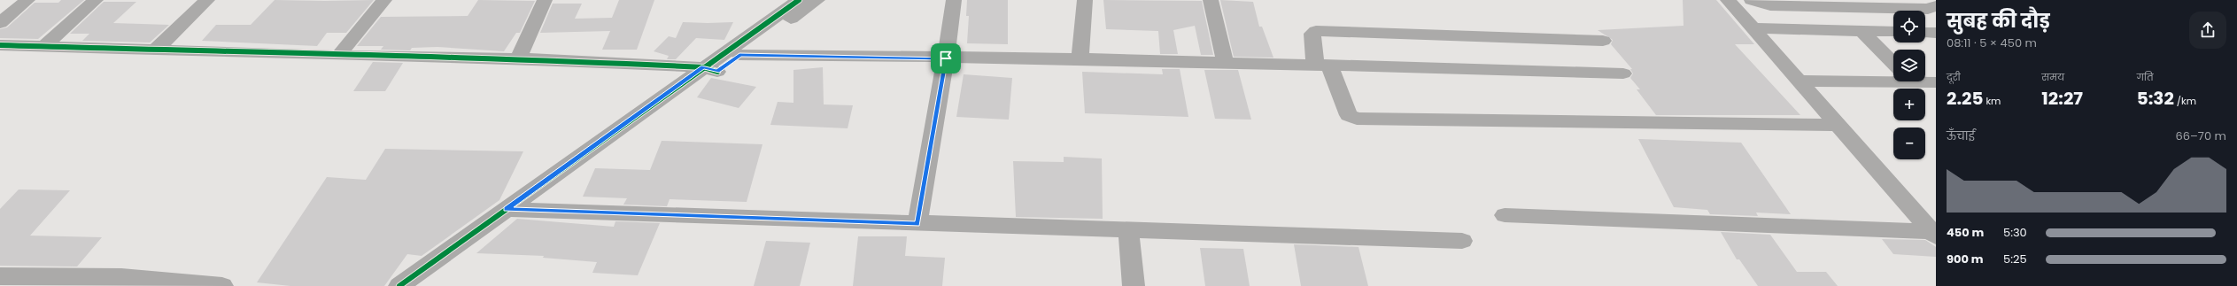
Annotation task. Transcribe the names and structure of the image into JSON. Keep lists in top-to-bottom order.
{
  "page": {
    "heading": ["सुबह की दौड़", "08:11 · 5 × 450 m"],
    "map_buttons": ["+", "−"],
    "stats": [
      ["दूरी", "2.25 km"],
      ["समय", "12:27"],
      ["गति", "5:32 /km"]
    ],
    "chart": ["ऊँचाई", "66–70 m"],
    "list": [
      {
        "name": "450 m",
        "note": "5:30"
      },
      {
        "name": "900 m",
        "note": "5:25"
      }
    ]
  }
}
